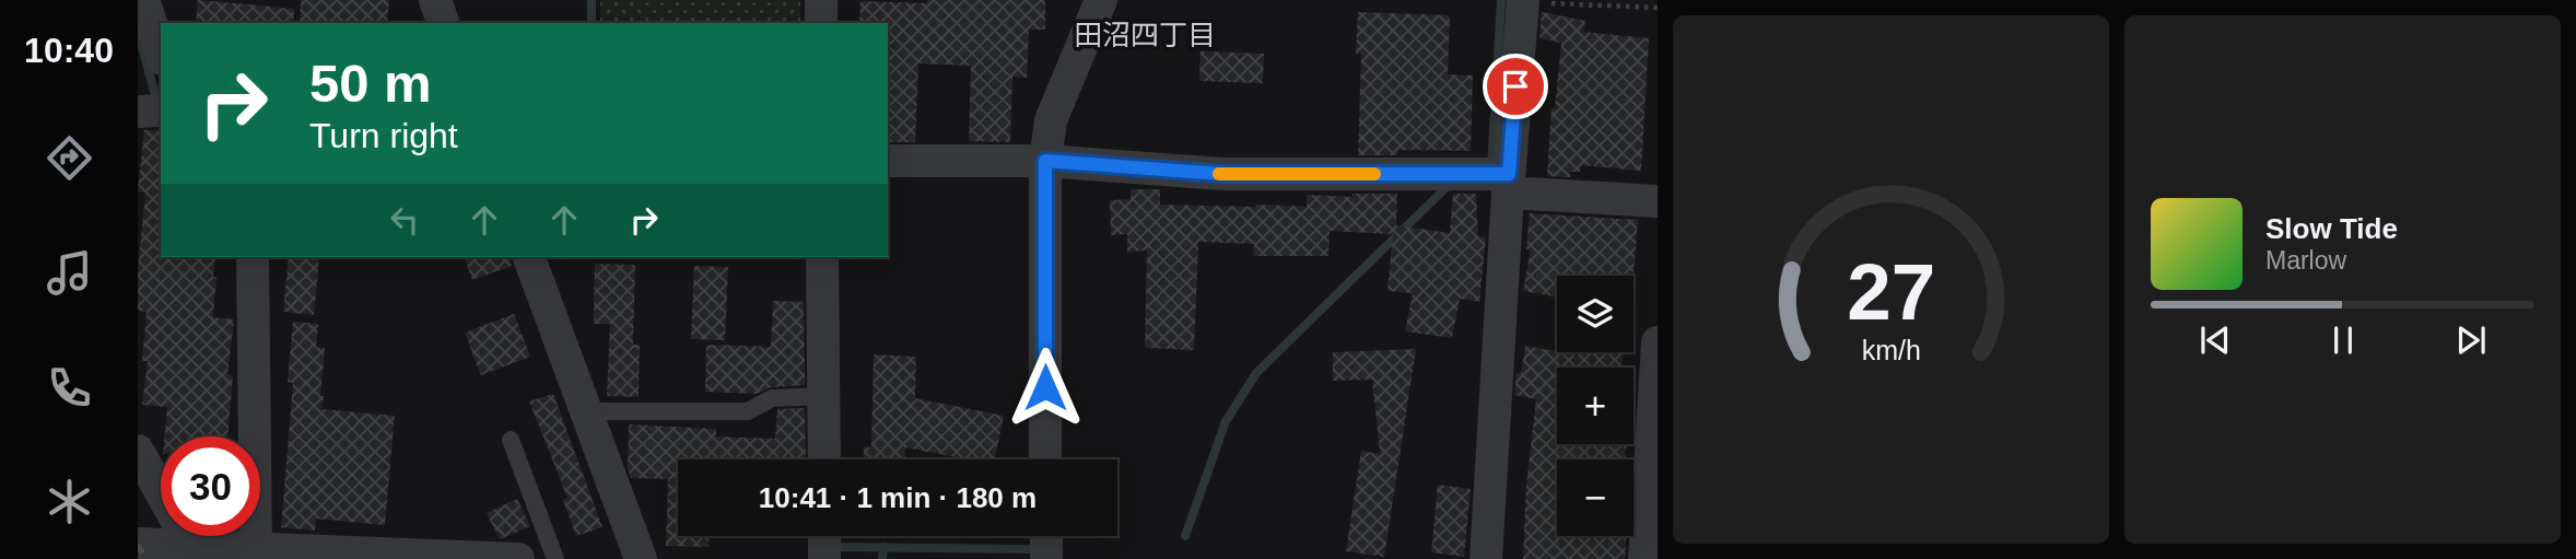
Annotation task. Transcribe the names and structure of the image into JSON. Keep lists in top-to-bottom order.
{
  "districts": ["田沼四丁目"],
  "page": {
    "tabs": "10:40",
    "turn": ["50 m", "Turn right"],
    "song": ["Slow Tide", "Marlow"],
    "map_buttons": ["+", "−"],
    "limit": "30",
    "trip": "10:41 · 1 min · 180 m",
    "gauge": ["27", "km/h"]
  }
}
